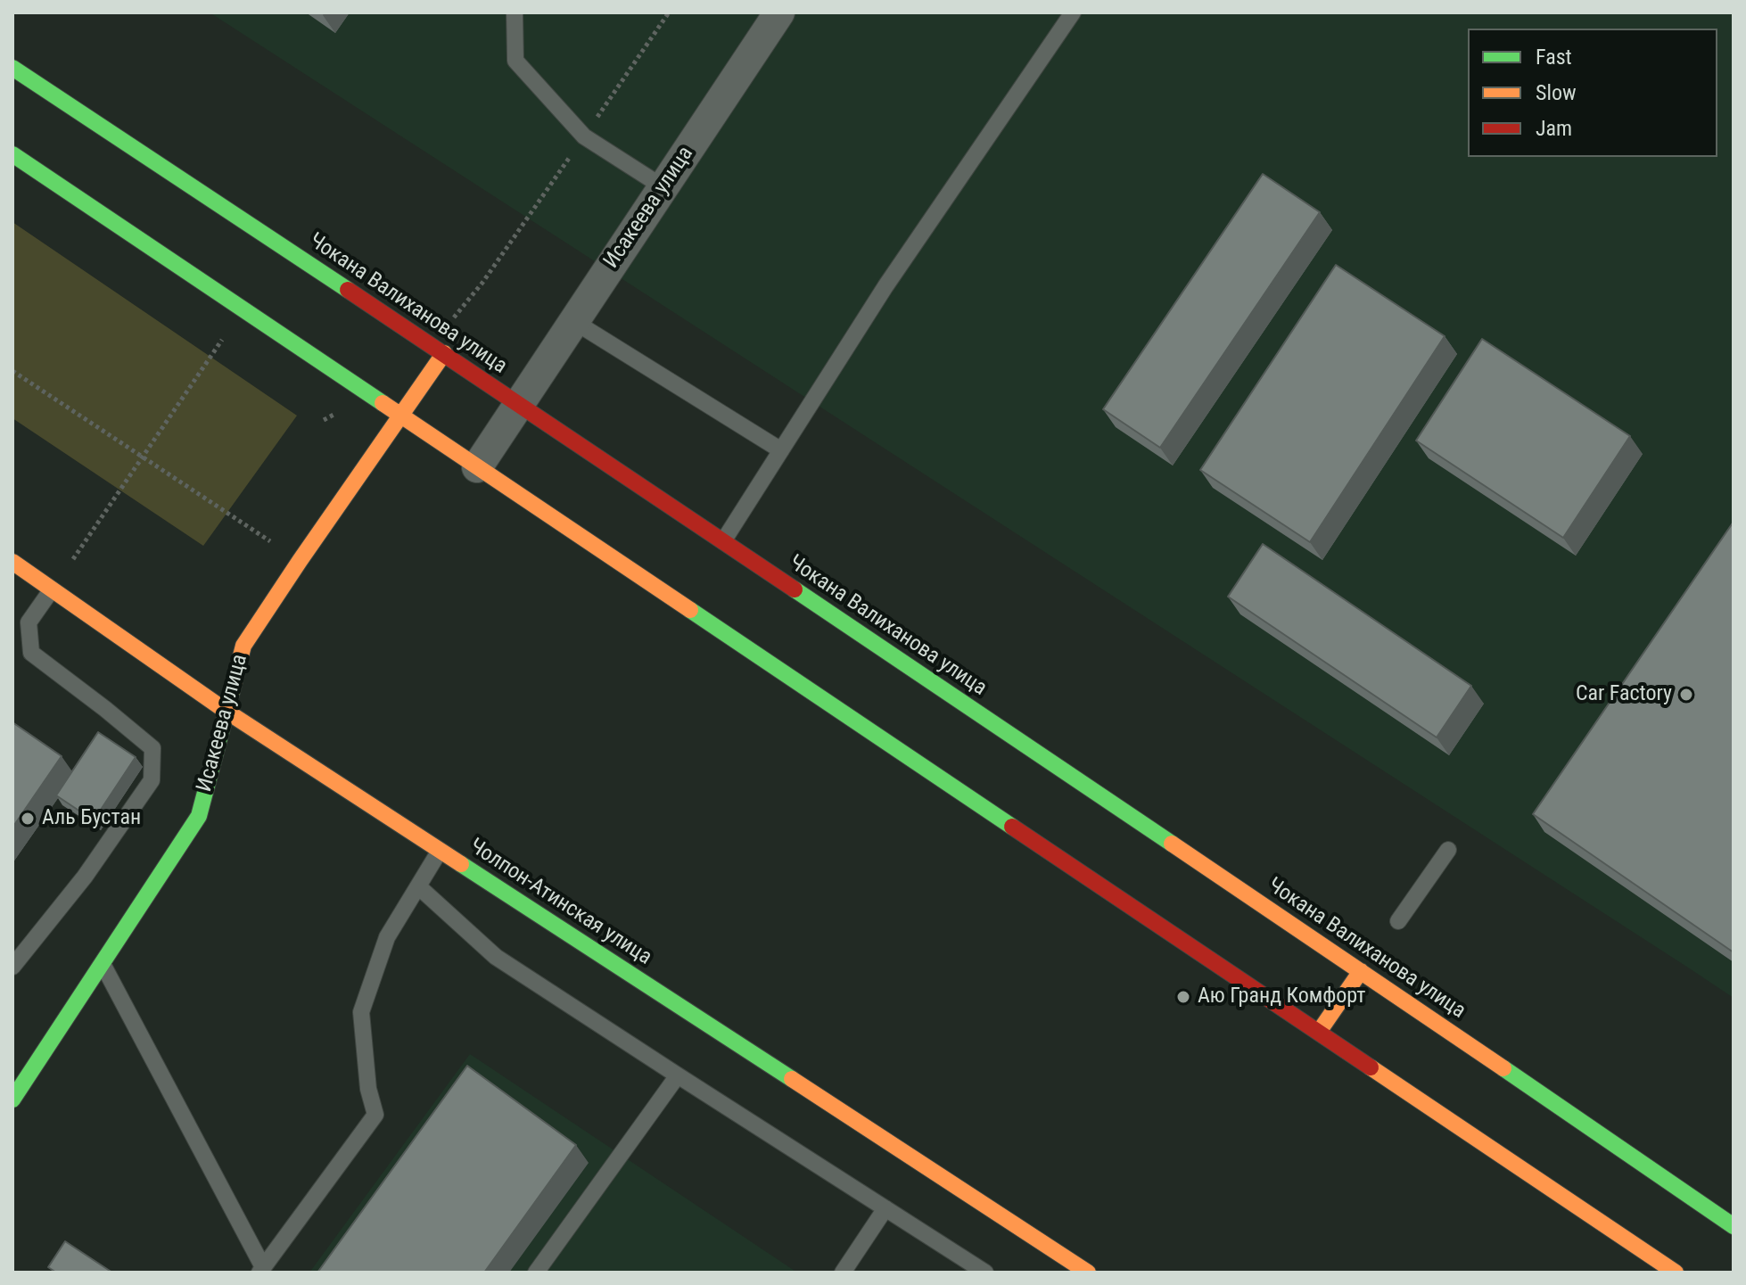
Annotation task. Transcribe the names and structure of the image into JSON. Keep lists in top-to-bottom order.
{
  "streets": {
    "main road": ["Исакеева улица", "Чокана Валиханова улица", "Чолпон-Атинская улица"]
  },
  "crossings": [
    ["Исакеева улица", "Чокана Валиханова улица"],
    ["Исакеева улица", "Чолпон-Атинская улица"]
  ],
  "places": ["Car Factory", "Аль Бустан", "Аю Гранд Комфорт"],
  "legend": ["Fast", "Slow", "Jam"]
}
